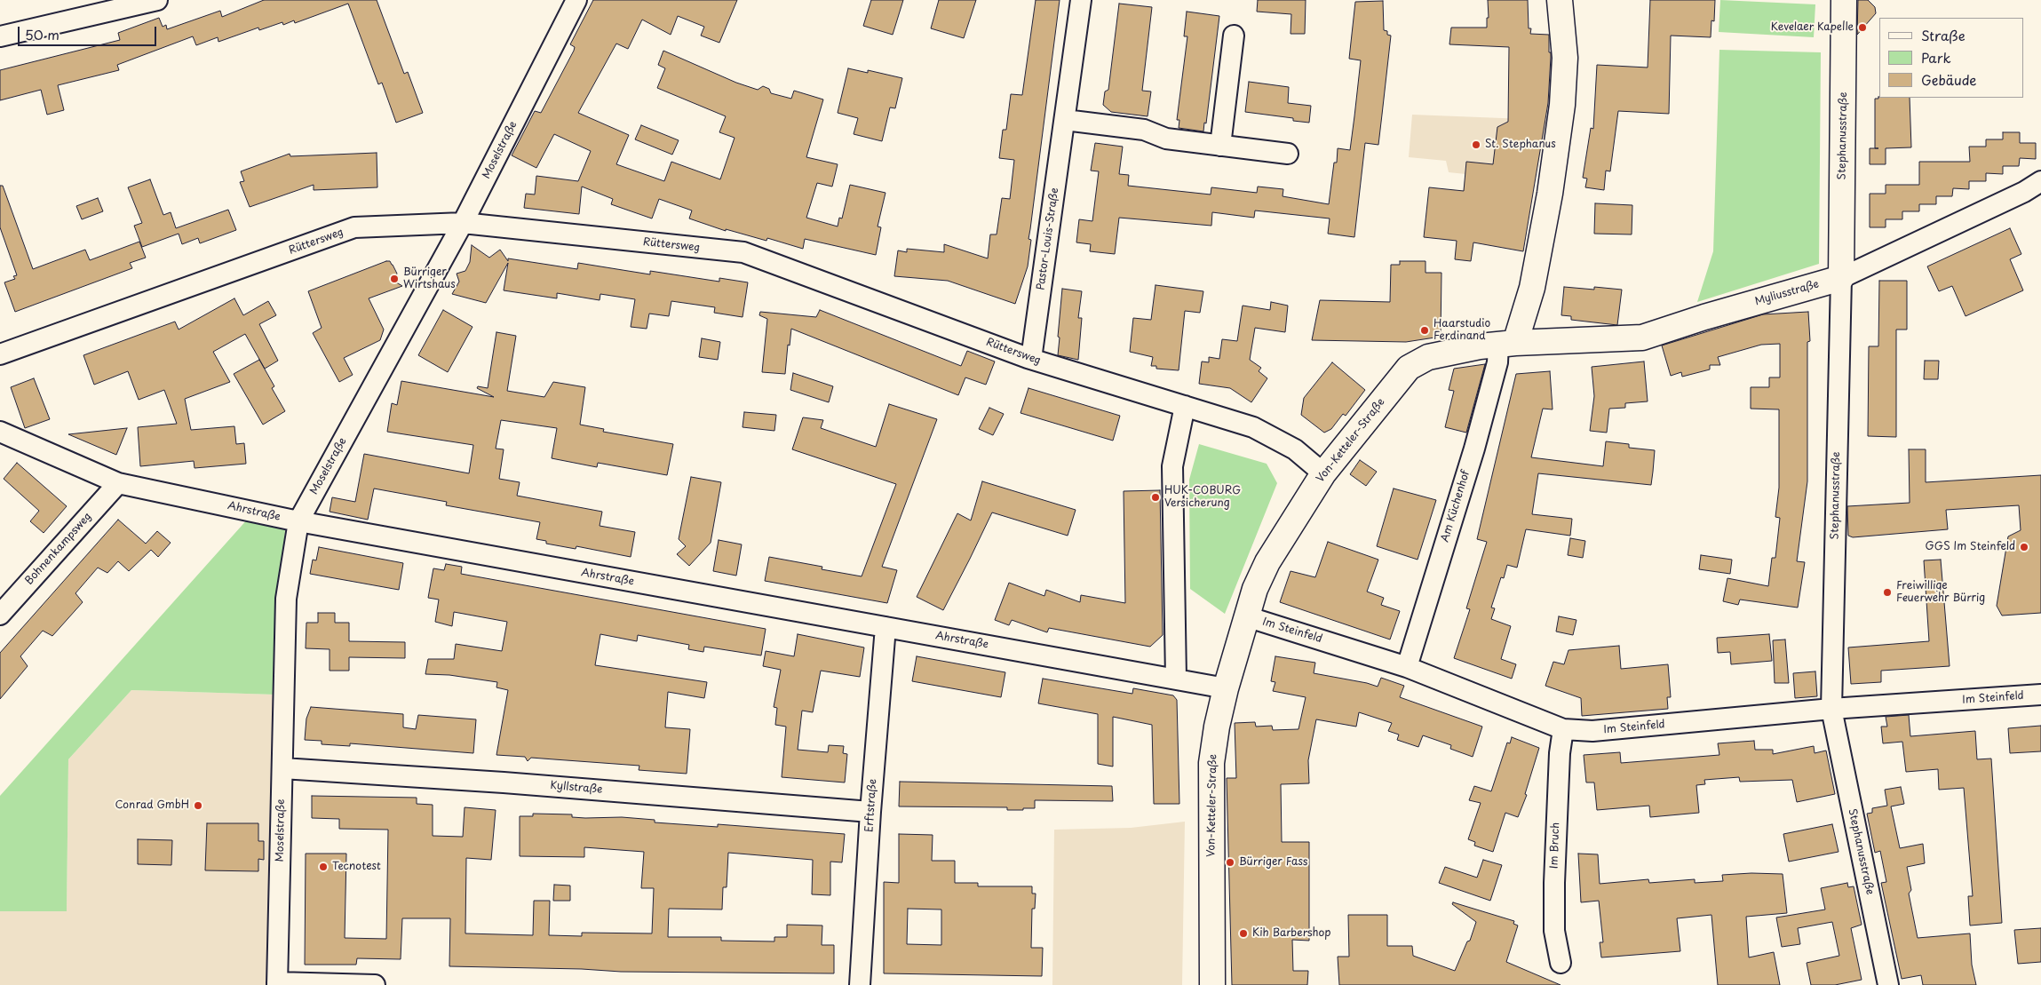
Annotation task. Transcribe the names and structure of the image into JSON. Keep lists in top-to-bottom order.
{
  "streets": {
    "street": [
      "Stephanusstraße",
      "Moselstraße",
      "Pastor-Louis-Straße",
      "Rüttersweg",
      "Myliusstraße",
      "Von-Ketteler-Straße",
      "Am Küchenhof",
      "Ahrstraße",
      "Bohnenkampsweg",
      "Im Steinfeld",
      "Kyllstraße",
      "Erftstraße",
      "Im Bruch"
    ]
  },
  "crossings": [
    ["Stephanusstraße", "Myliusstraße"],
    ["Stephanusstraße", "Im Steinfeld"],
    ["Moselstraße", "Rüttersweg"],
    ["Moselstraße", "Ahrstraße"],
    ["Moselstraße", "Kyllstraße"],
    ["Pastor-Louis-Straße", "Rüttersweg"],
    ["Rüttersweg", "Von-Ketteler-Straße"],
    ["Myliusstraße", "Von-Ketteler-Straße"],
    ["Myliusstraße", "Am Küchenhof"],
    ["Von-Ketteler-Straße", "Am Küchenhof"],
    ["Von-Ketteler-Straße", "Ahrstraße"],
    ["Von-Ketteler-Straße", "Im Steinfeld"],
    ["Am Küchenhof", "Im Steinfeld"],
    ["Ahrstraße", "Bohnenkampsweg"],
    ["Ahrstraße", "Erftstraße"],
    ["Im Steinfeld", "Im Bruch"],
    ["Kyllstraße", "Erftstraße"]
  ],
  "places": [
    "Kevelaer Kapelle",
    "St. Stephanus",
    "Bürriger Wirtshaus",
    "Haarstudio Ferdinand",
    "HUK-COBURG Versicherung",
    "GGS Im Steinfeld",
    "Freiwillige Feuerwehr Bürrig",
    "Conrad GmbH",
    "Bürriger Fass",
    "Tecnotest",
    "Kih Barbershop"
  ],
  "legend": ["Straße", "Park", "Gebäude"],
  "scale_bar": "50 m"
}
